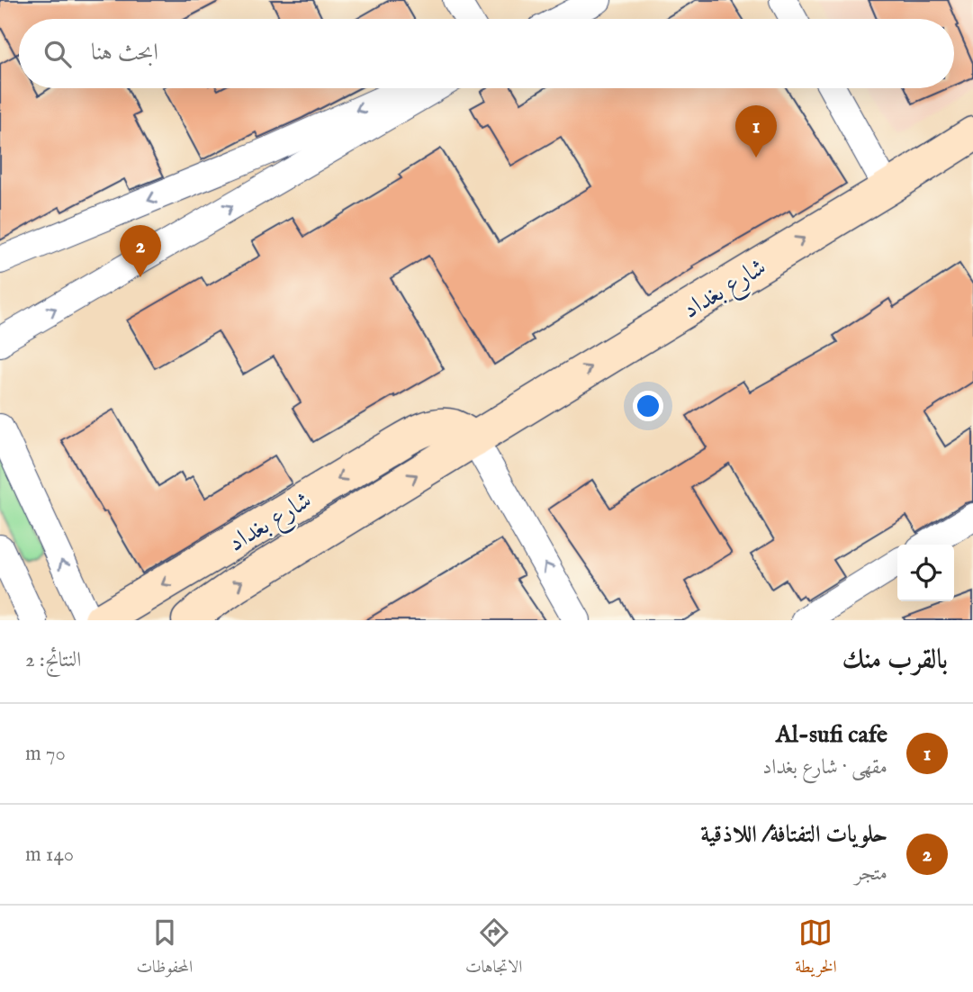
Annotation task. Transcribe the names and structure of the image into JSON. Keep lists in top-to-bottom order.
{
  "streets": {
    "main road": ["شارع بغداد"]
  },
  "page": {
    "search": "ابحث هنا",
    "pins": ["1", "2"],
    "heading": ["بالقرب منك", "النتائج: 2"],
    "list": [
      {
        "mark": "1",
        "name": "Al-sufi cafe",
        "note": "مقهى · شارع بغداد",
        "value": "70 m"
      },
      {
        "mark": "2",
        "name": "حلويات التفتافة/ اللاذقية",
        "note": "متجر",
        "value": "140 m"
      }
    ],
    "nav": ["الخريطة", "الاتجاهات", "المحفوظات"]
  }
}
